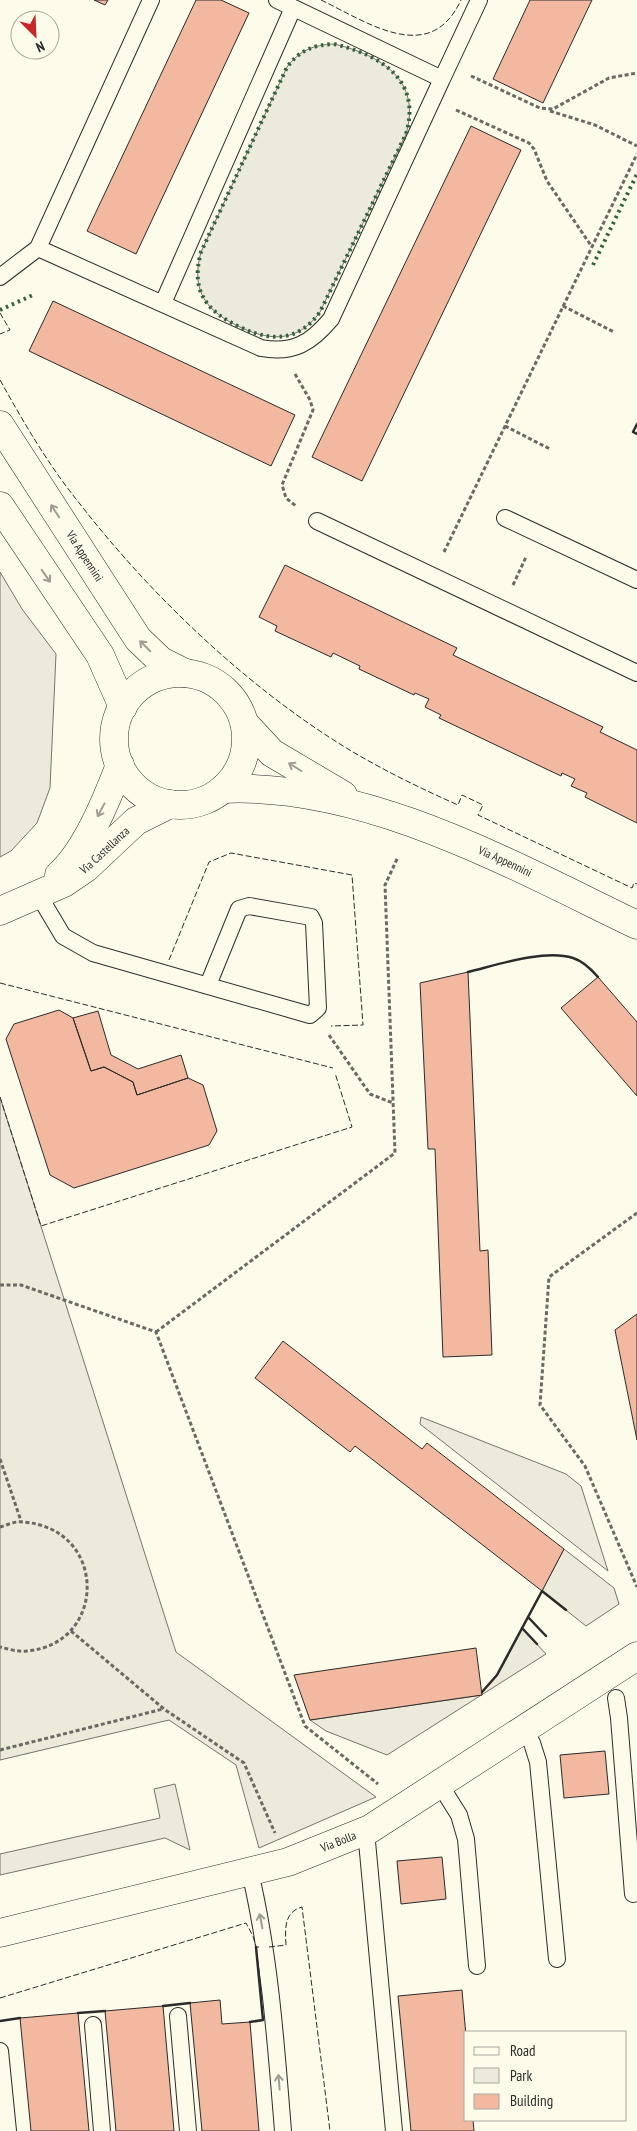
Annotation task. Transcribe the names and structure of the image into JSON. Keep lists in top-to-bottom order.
{
  "streets": {
    "street": ["Via Appennini", "Via Castellanza", "Via Bolla"]
  },
  "crossings": [
    ["Via Appennini", "Via Castellanza"]
  ],
  "legend": ["Road", "Park", "Building"],
  "north": "bottom right"
}
